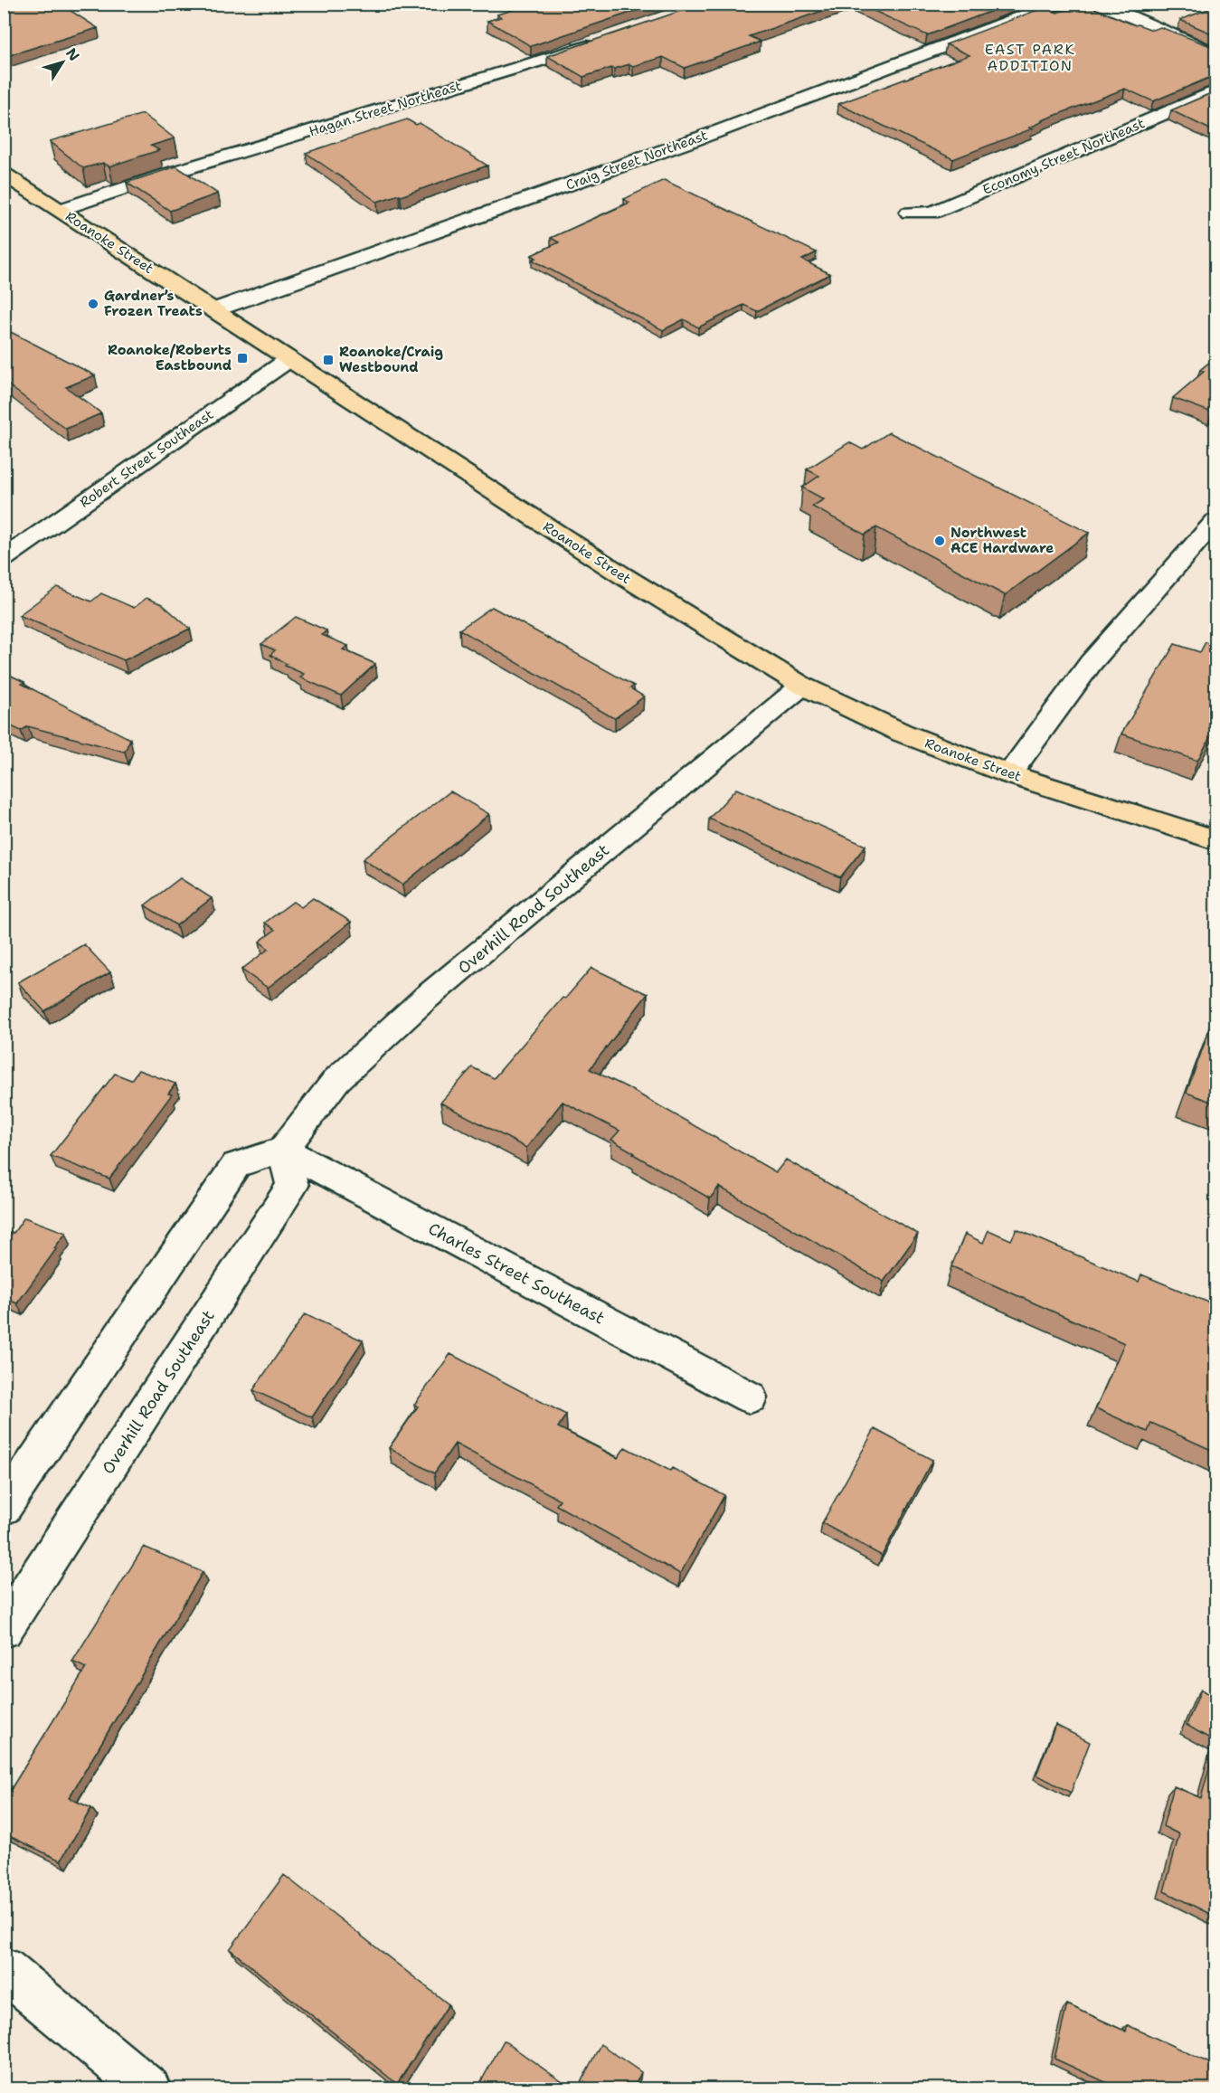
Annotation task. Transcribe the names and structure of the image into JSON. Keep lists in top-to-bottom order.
{
  "streets": {
    "main road": ["Roanoke Street"],
    "street": [
      "Hagan Street Northeast",
      "Economy Street Northeast",
      "Craig Street Northeast",
      "Robert Street Southeast",
      "Overhill Road Southeast",
      "Charles Street Southeast"
    ]
  },
  "crossings": [
    ["Hagan Street Northeast", "Roanoke Street"],
    ["Craig Street Northeast", "Roanoke Street"],
    ["Roanoke Street", "Robert Street Southeast"],
    ["Roanoke Street", "Overhill Road Southeast"],
    ["Overhill Road Southeast", "Charles Street Southeast"]
  ],
  "districts": ["EAST PARK ADDITION"],
  "places": {
    "other": ["Gardner’s Frozen Treats", "Northwest ACE Hardware"],
    "transit": ["Roanoke/Roberts Eastbound", "Roanoke/Craig Westbound"]
  },
  "north": "top right"
}
